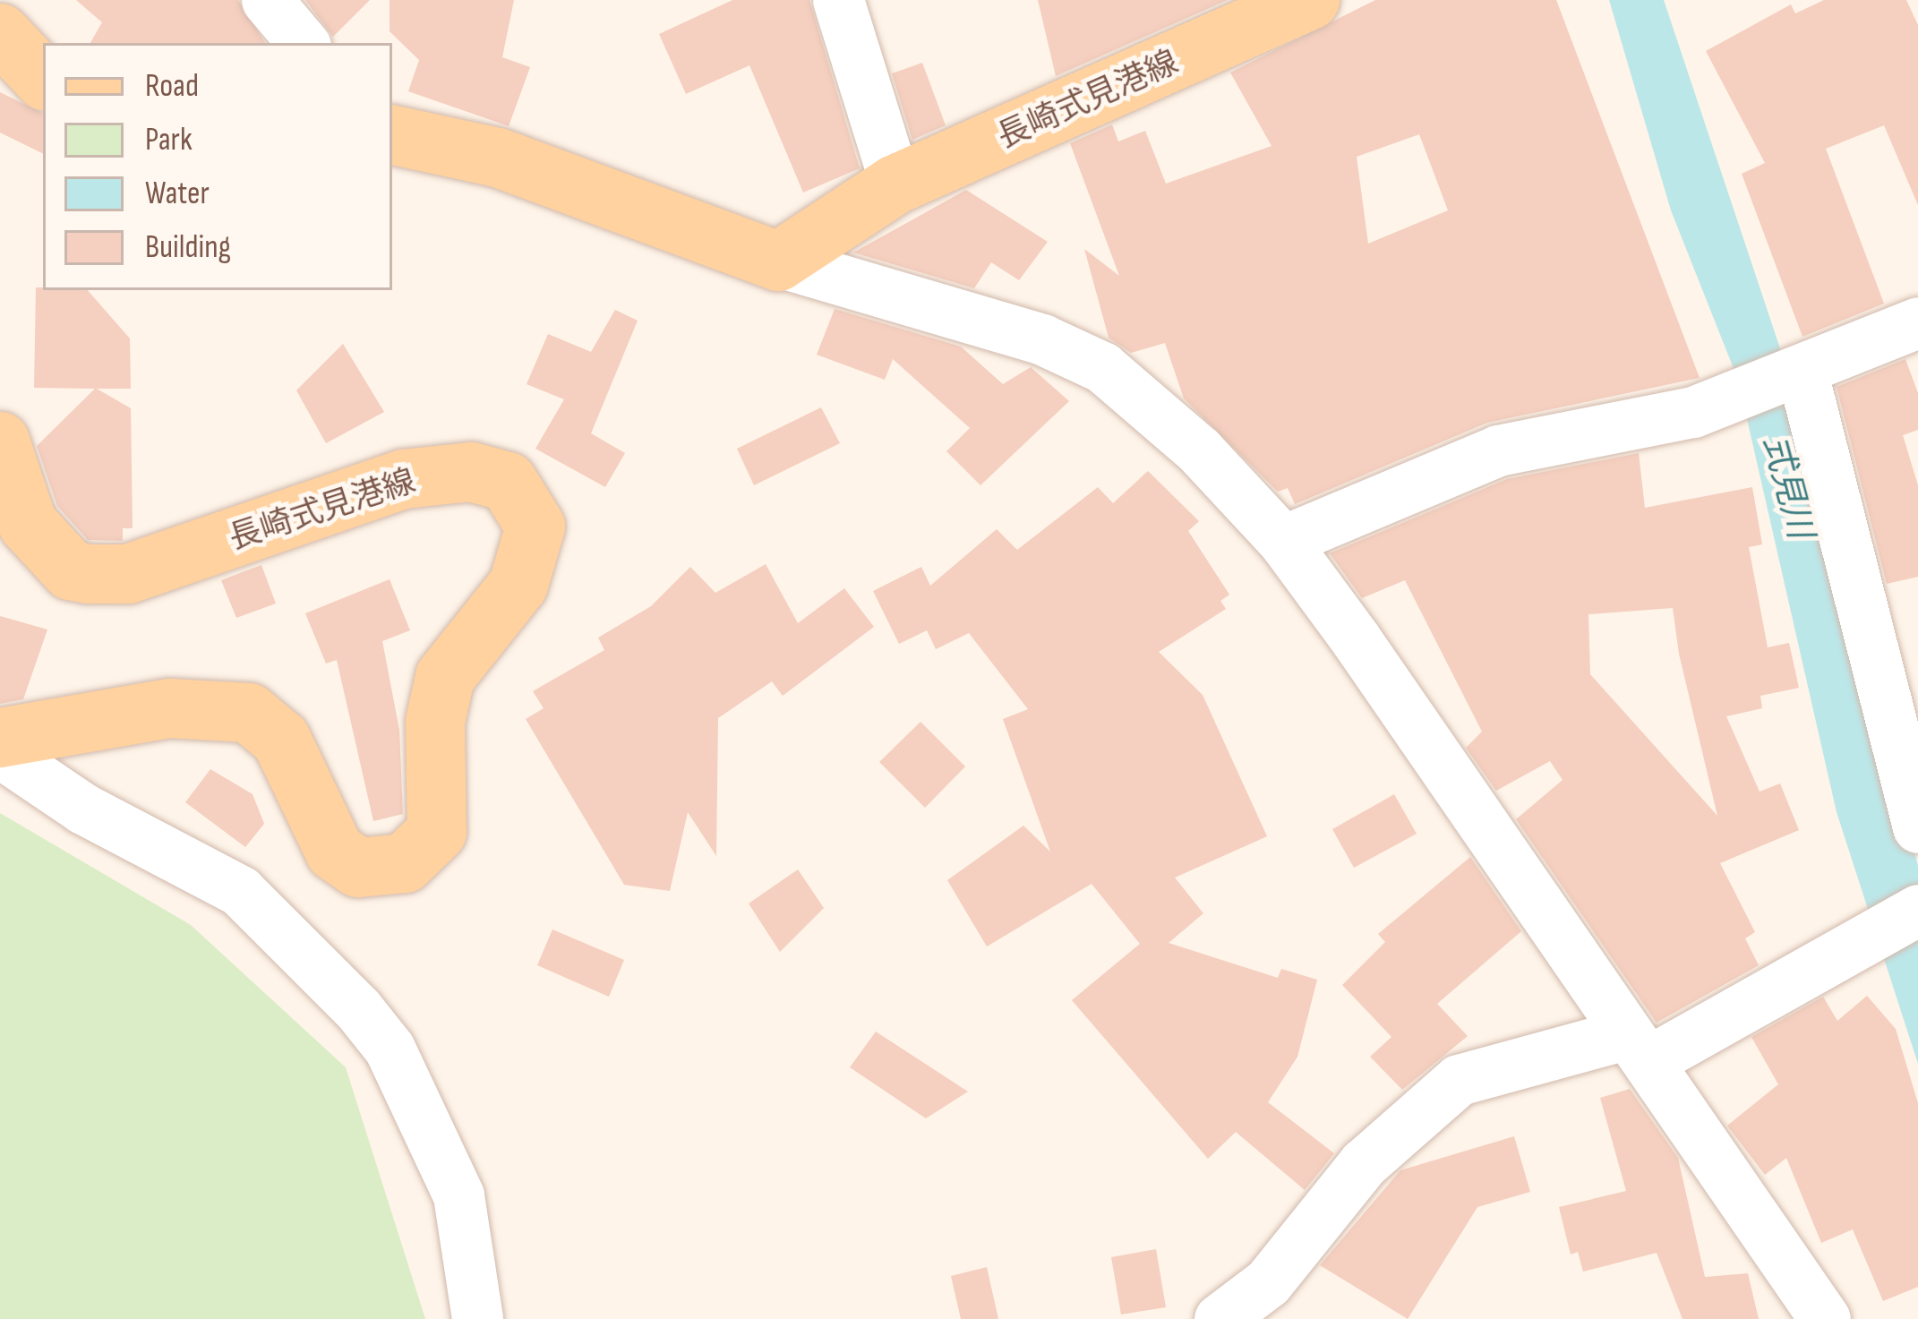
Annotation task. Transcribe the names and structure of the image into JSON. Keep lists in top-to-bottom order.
{
  "streets": {
    "main road": ["長崎式見港線"]
  },
  "water": ["式見川"],
  "legend": [
    "Road",
    "Park",
    "Water",
    "Building"
  ]
}
